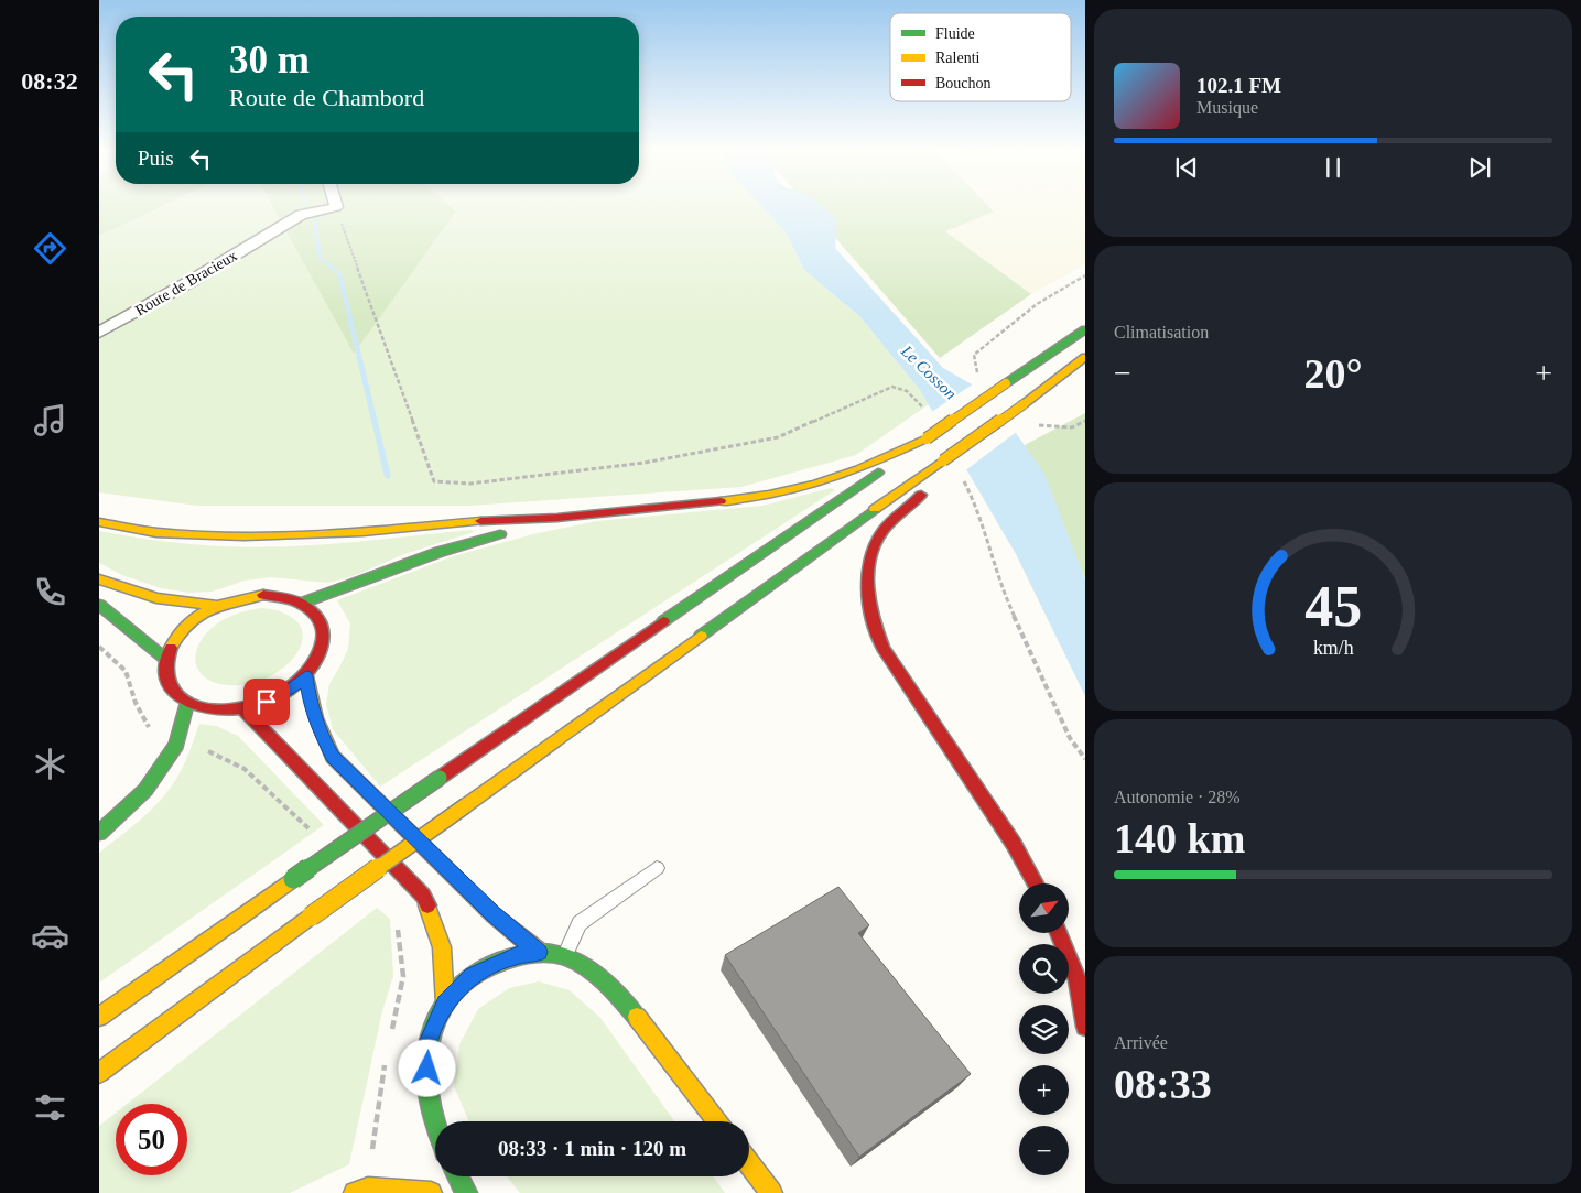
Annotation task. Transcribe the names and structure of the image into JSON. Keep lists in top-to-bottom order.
{
  "streets": {
    "street": ["Route de Bracieux"]
  },
  "water": ["Le Cosson"],
  "legend": ["Fluide", "Ralenti", "Bouchon"],
  "north": "top right",
  "page": {
    "tabs": "08:32",
    "turn": ["30 m", "Route de Chambord"],
    "song": ["102.1 FM", "Musique"],
    "then": "Puis",
    "tile": [
      "Climatisation",
      ["Autonomie · 28%", "140 km"],
      ["Arrivée", "08:33"]
    ],
    "heat": ["−", "20°", "+"],
    "map_buttons": ["+", "−"],
    "limit": "50",
    "trip": "08:33 · 1 min · 120 m",
    "gauge": ["45", "km/h"]
  }
}
